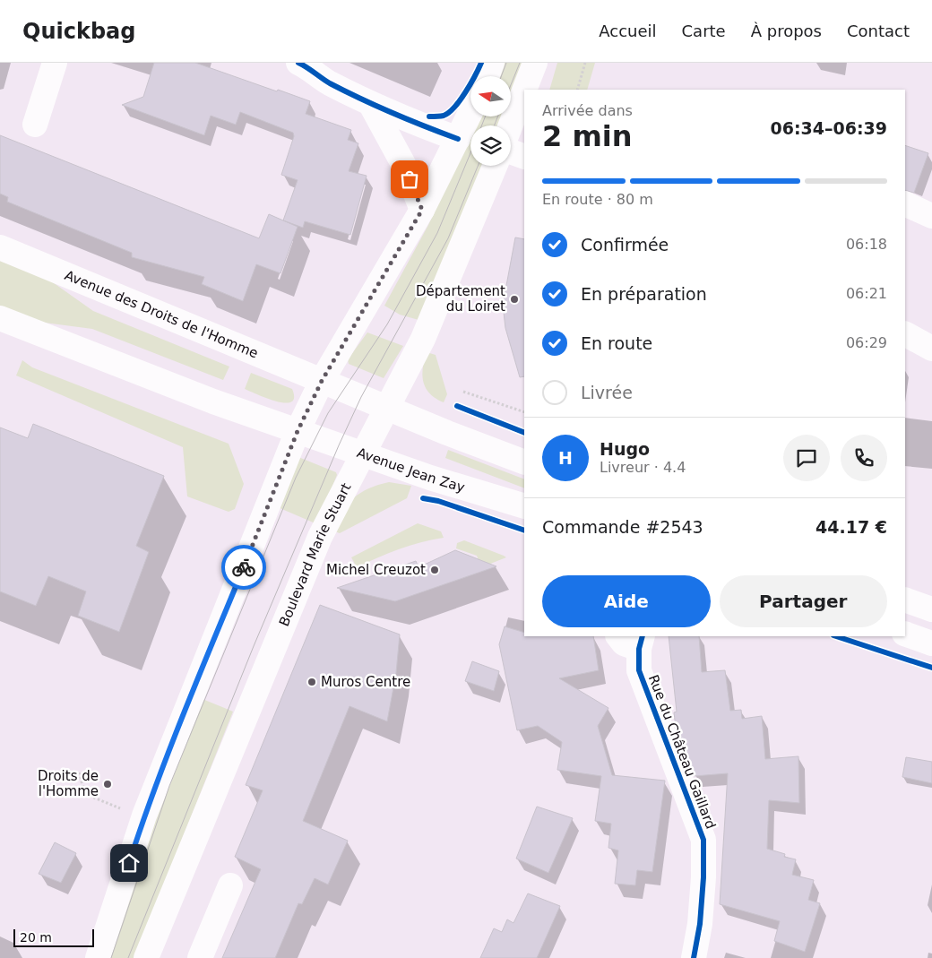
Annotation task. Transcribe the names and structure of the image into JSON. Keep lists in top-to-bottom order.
{
  "streets": {
    "main road": [
      "Avenue des Droits de l'Homme",
      "Avenue Jean Zay",
      "Boulevard Marie Stuart",
      "Rue du Château Gaillard"
    ]
  },
  "crossings": [
    ["Avenue Jean Zay", "Boulevard Marie Stuart"]
  ],
  "places": [
    "Département du Loiret",
    "Michel Creuzot",
    "Muros Centre",
    "Droits de l'Homme"
  ],
  "scale_bar": "20 m",
  "north": "left",
  "page": {
    "header": "Quickbag",
    "nav": [
      "Accueil",
      "Carte",
      "À propos",
      "Contact"
    ],
    "heading": ["2 min", "Arrivée dans", "06:34–06:39"],
    "panel": [
      "Hugo",
      "Livreur · 4.4",
      "Commande #2543",
      "44.17 €"
    ],
    "bar": "En route · 80 m",
    "list": [
      ["Confirmée", "06:18"],
      ["En préparation", "06:21"],
      ["En route", "06:29"],
      "Livrée"
    ],
    "round": "H",
    "buttons": ["Aide", "Partager"],
    "scale": "20 m"
  }
}
